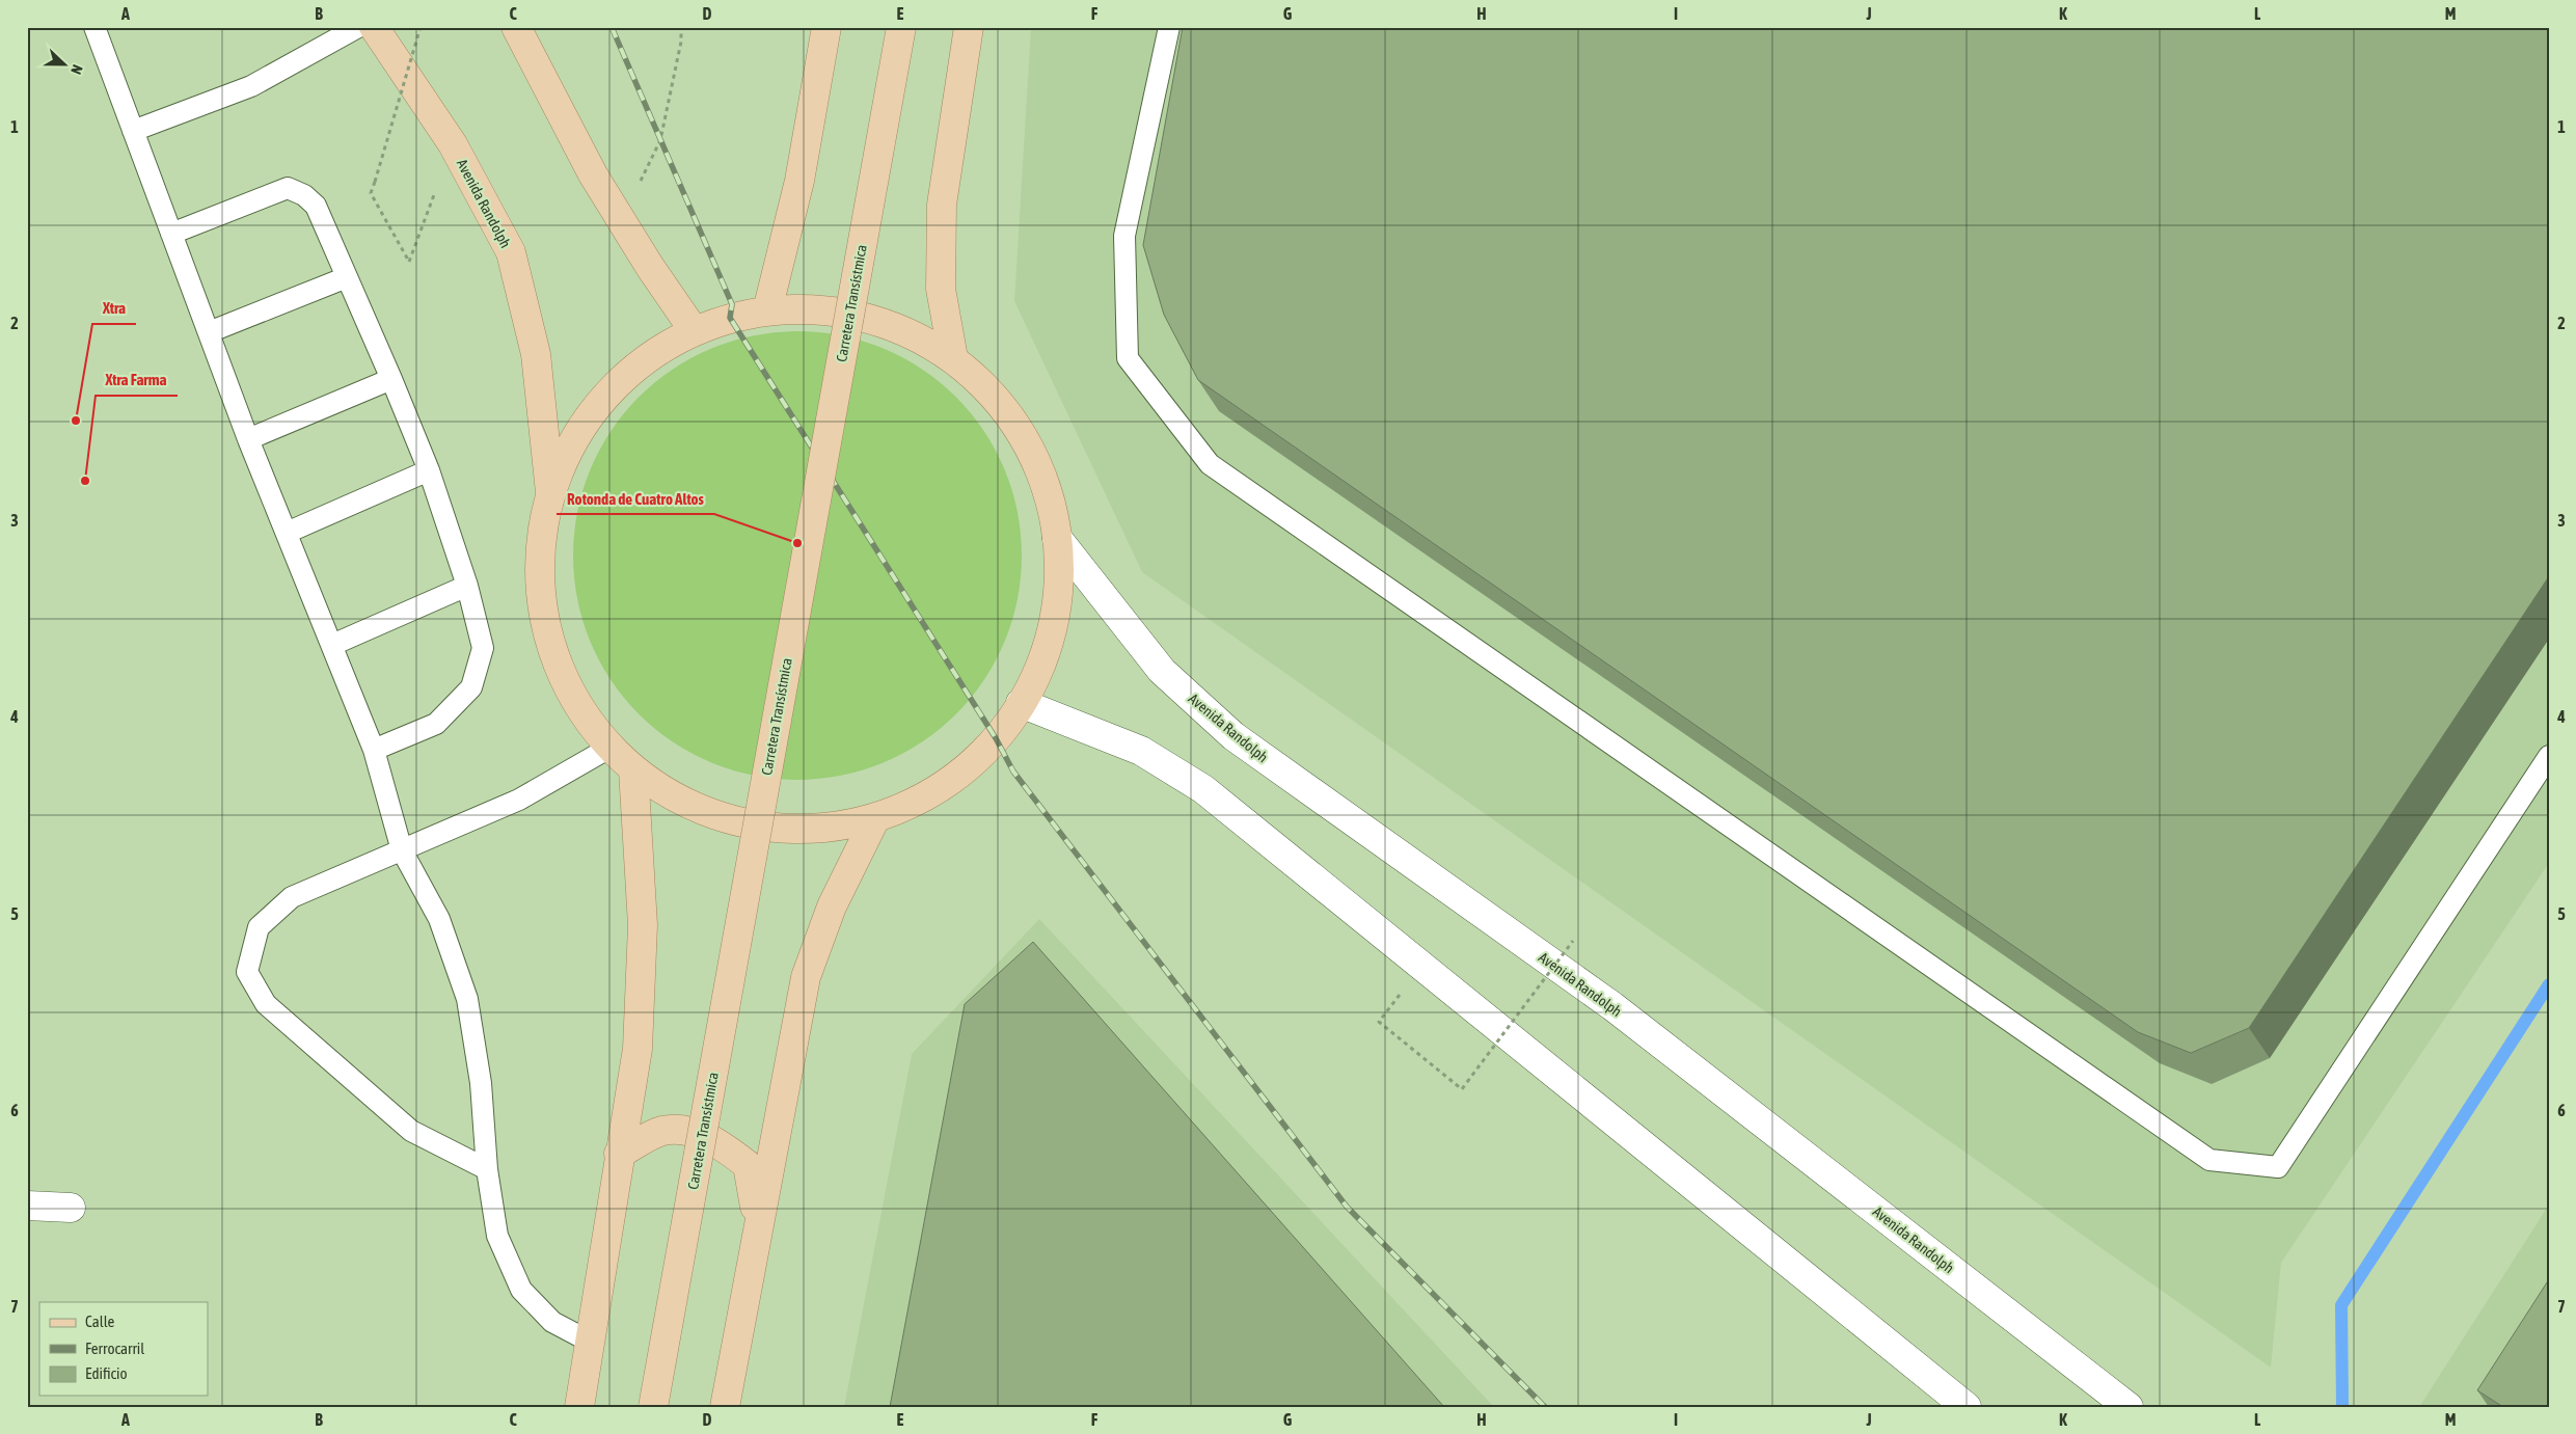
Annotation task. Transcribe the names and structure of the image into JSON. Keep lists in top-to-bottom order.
{
  "streets": {
    "main road": ["Avenida Randolph", "Carretera Transístmica"]
  },
  "places": ["Xtra", "Xtra Farma", "Rotonda de Cuatro Altos"],
  "legend": ["Calle", "Ferrocarril", "Edificio"],
  "north": "right",
  "grid": {
    "columns": [
      "A",
      "B",
      "C",
      "D",
      "E",
      "F",
      "G",
      "H",
      "I",
      "J",
      "K",
      "L",
      "M"
    ],
    "rows": [
      "1",
      "2",
      "3",
      "4",
      "5",
      "6",
      "7"
    ]
  }
}
